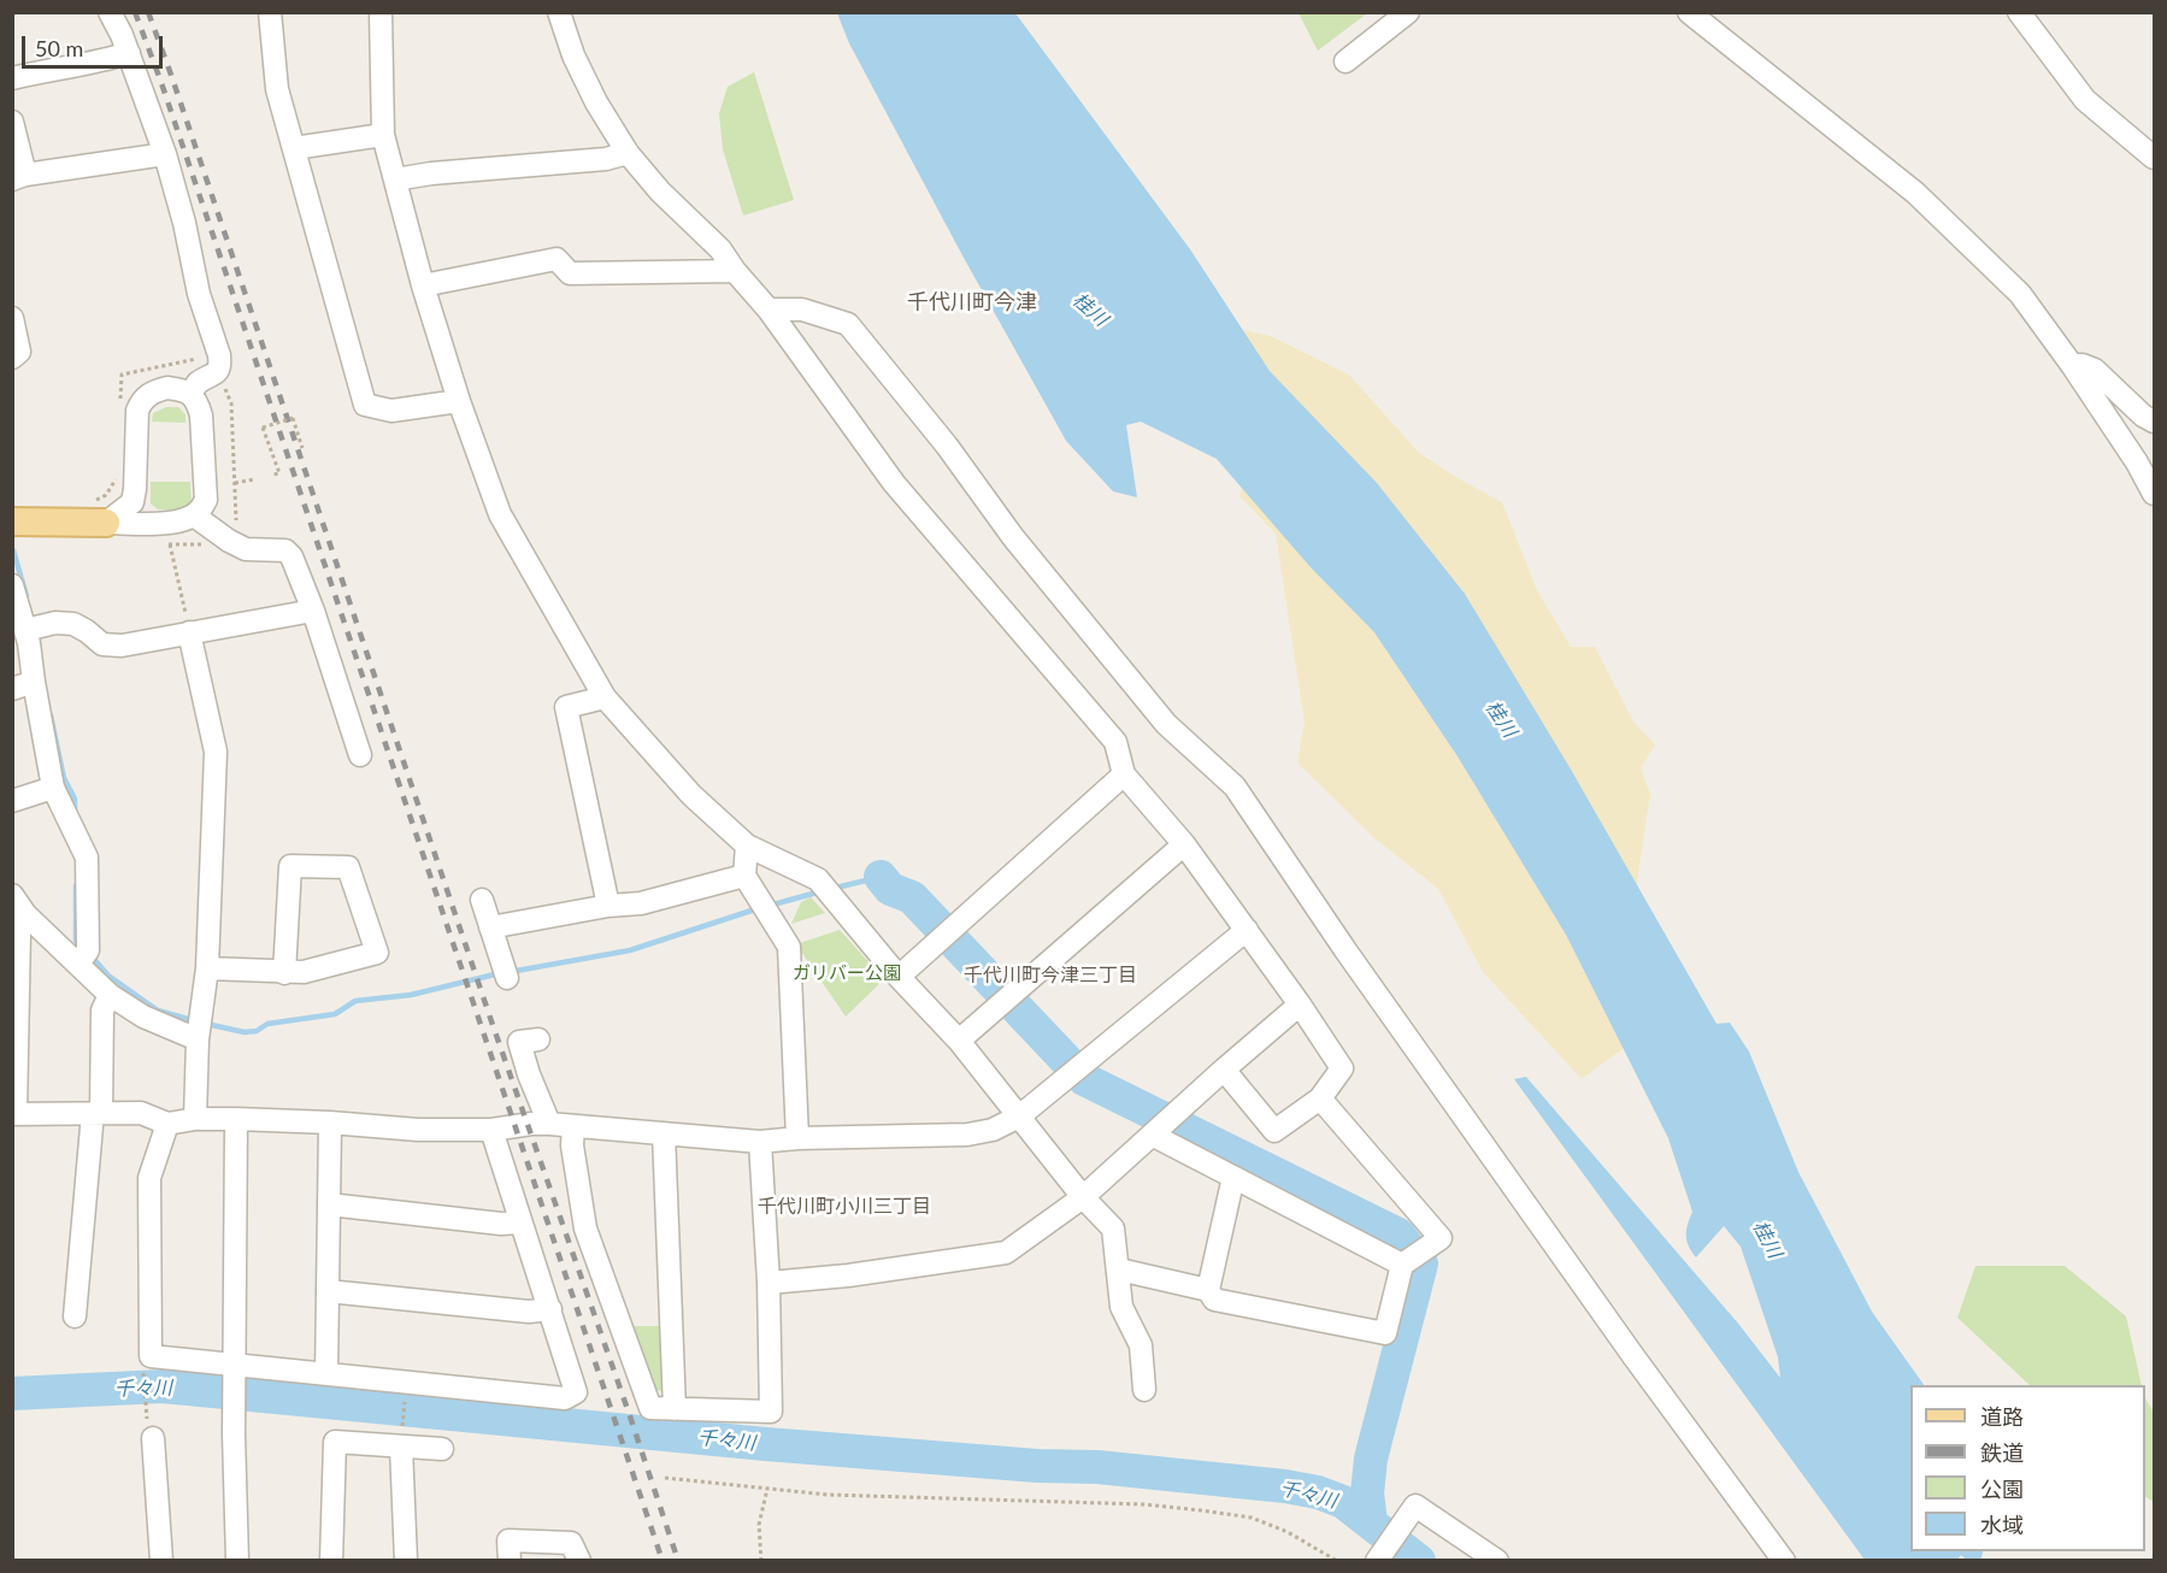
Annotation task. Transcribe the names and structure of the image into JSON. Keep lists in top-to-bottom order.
{
  "districts": ["千代川町今津", "千代川町今津三丁目", "千代川町小川三丁目"],
  "water": ["桂川", "千々川"],
  "parks": ["ガリバー公園"],
  "legend": [
    "道路",
    "鉄道",
    "公園",
    "水域"
  ],
  "scale_bar": "50 m"
}
